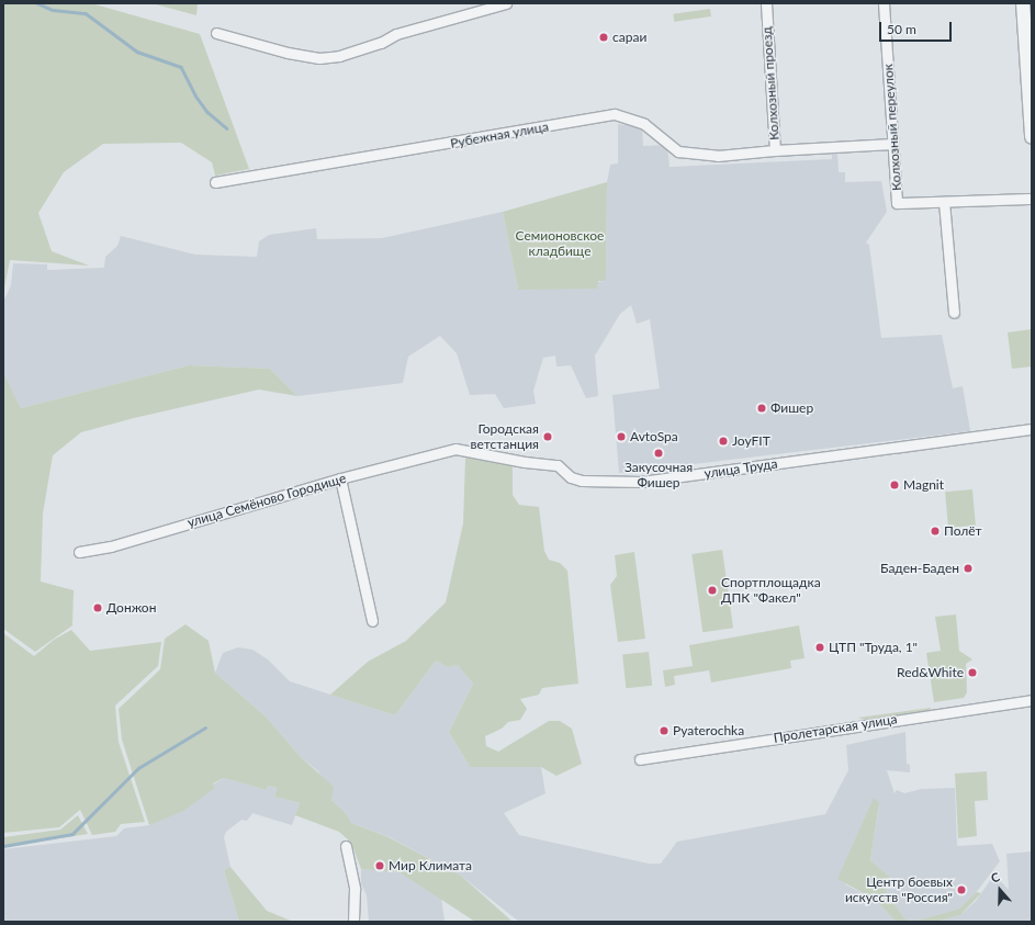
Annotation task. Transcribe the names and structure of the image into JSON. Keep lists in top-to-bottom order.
{
  "streets": {
    "street": [
      "Колхозный проезд",
      "Колхозный переулок",
      "Рубежная улица",
      "улица Труда",
      "улица Семёново Городище",
      "Пролетарская улица"
    ]
  },
  "crossings": [
    ["Колхозный проезд", "Колхозный переулок"],
    ["Колхозный проезд", "Рубежная улица"],
    ["улица Труда", "улица Семёново Городище"]
  ],
  "parks": ["Семионовское кладбище"],
  "places": [
    "сараи",
    "Фишер",
    "Городская ветстанция",
    "AvtoSpa",
    "JoyFIT",
    "Закусочная Фишер",
    "Magnit",
    "Полёт",
    "Баден-Баден",
    "Спортплощадка ДПК \"Факел\"",
    "Донжон",
    "ЦТП \"Труда, 1\"",
    "Red&White",
    "Pyaterochka",
    "Мир Климата",
    "Центр боевых искусств \"Россия\""
  ],
  "scale_bar": "50 m",
  "north": "top"
}
